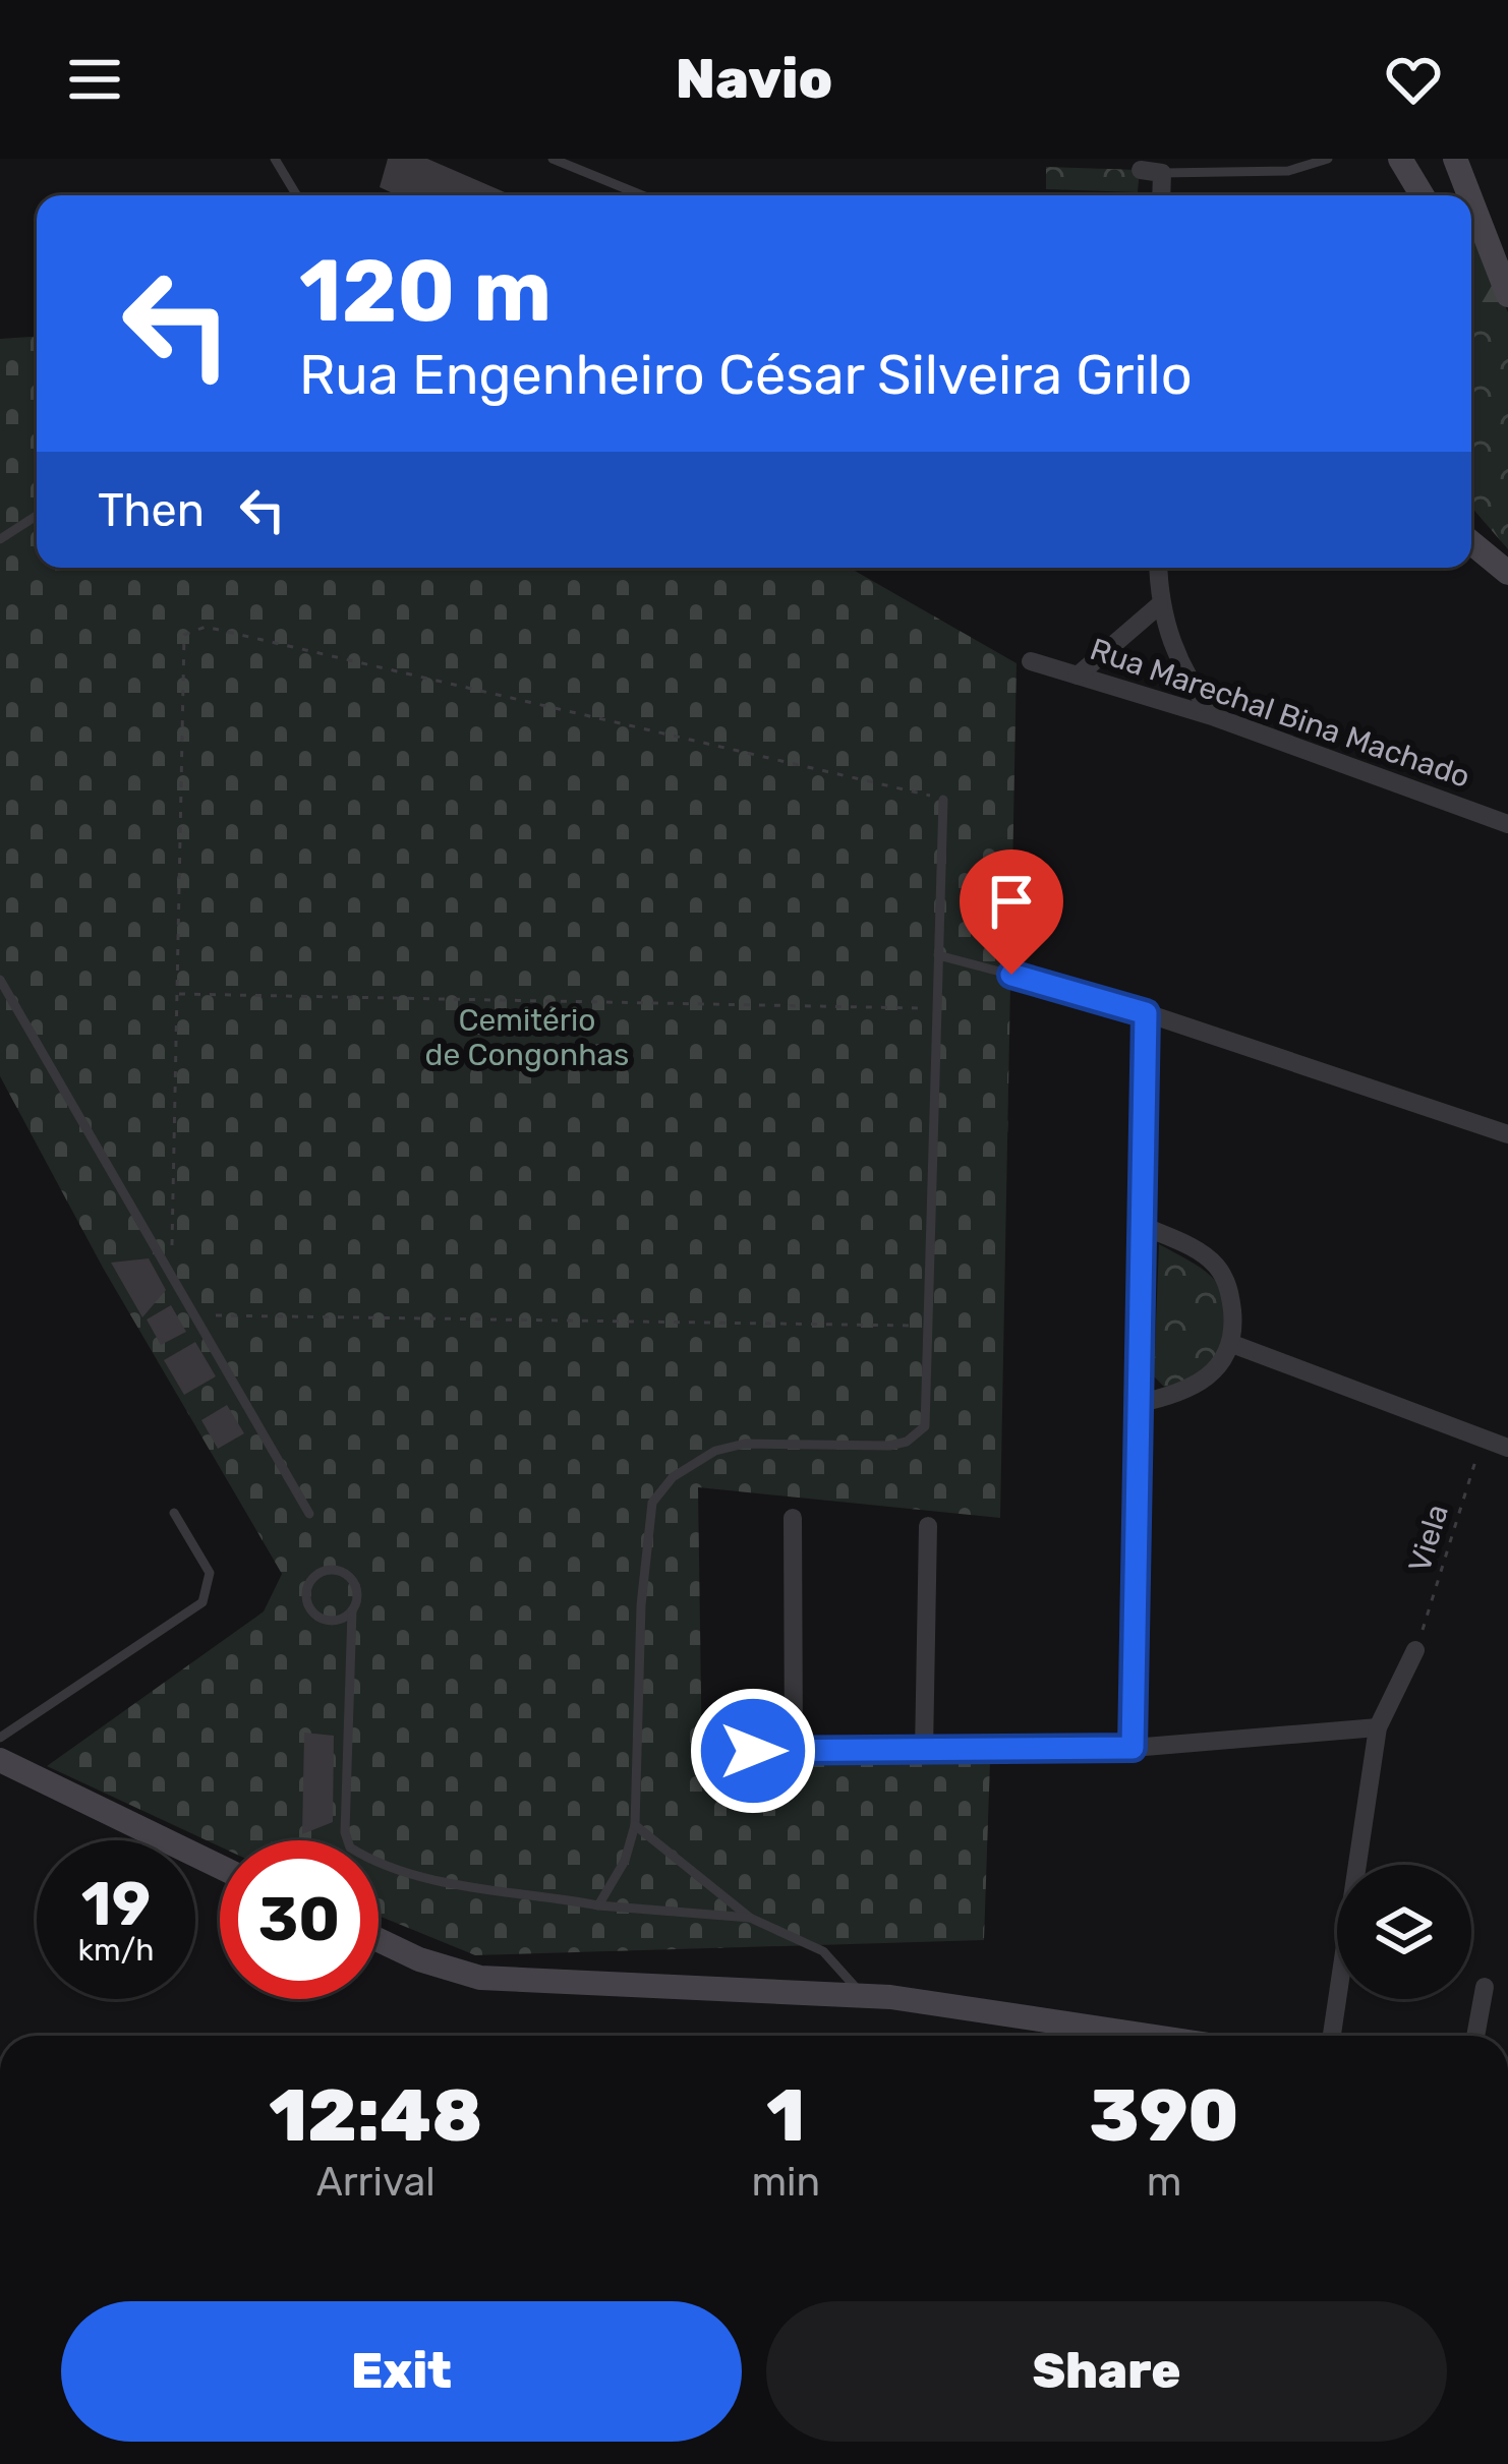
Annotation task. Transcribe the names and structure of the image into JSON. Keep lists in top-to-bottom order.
{
  "streets": {
    "street": ["Rua Marechal Bina Machado"],
    "path": ["Viela"]
  },
  "parks": ["Cemitério de Congonhas"],
  "page": {
    "header": "Navio",
    "turn": ["120 m", "Rua Engenheiro César Silveira Grilo"],
    "then": "Then",
    "speed": "19 km/h",
    "limit": "30",
    "eta": [
      "12:48",
      "Arrival",
      "1",
      "min",
      "390",
      "m"
    ],
    "buttons": ["Exit", "Share"]
  }
}
